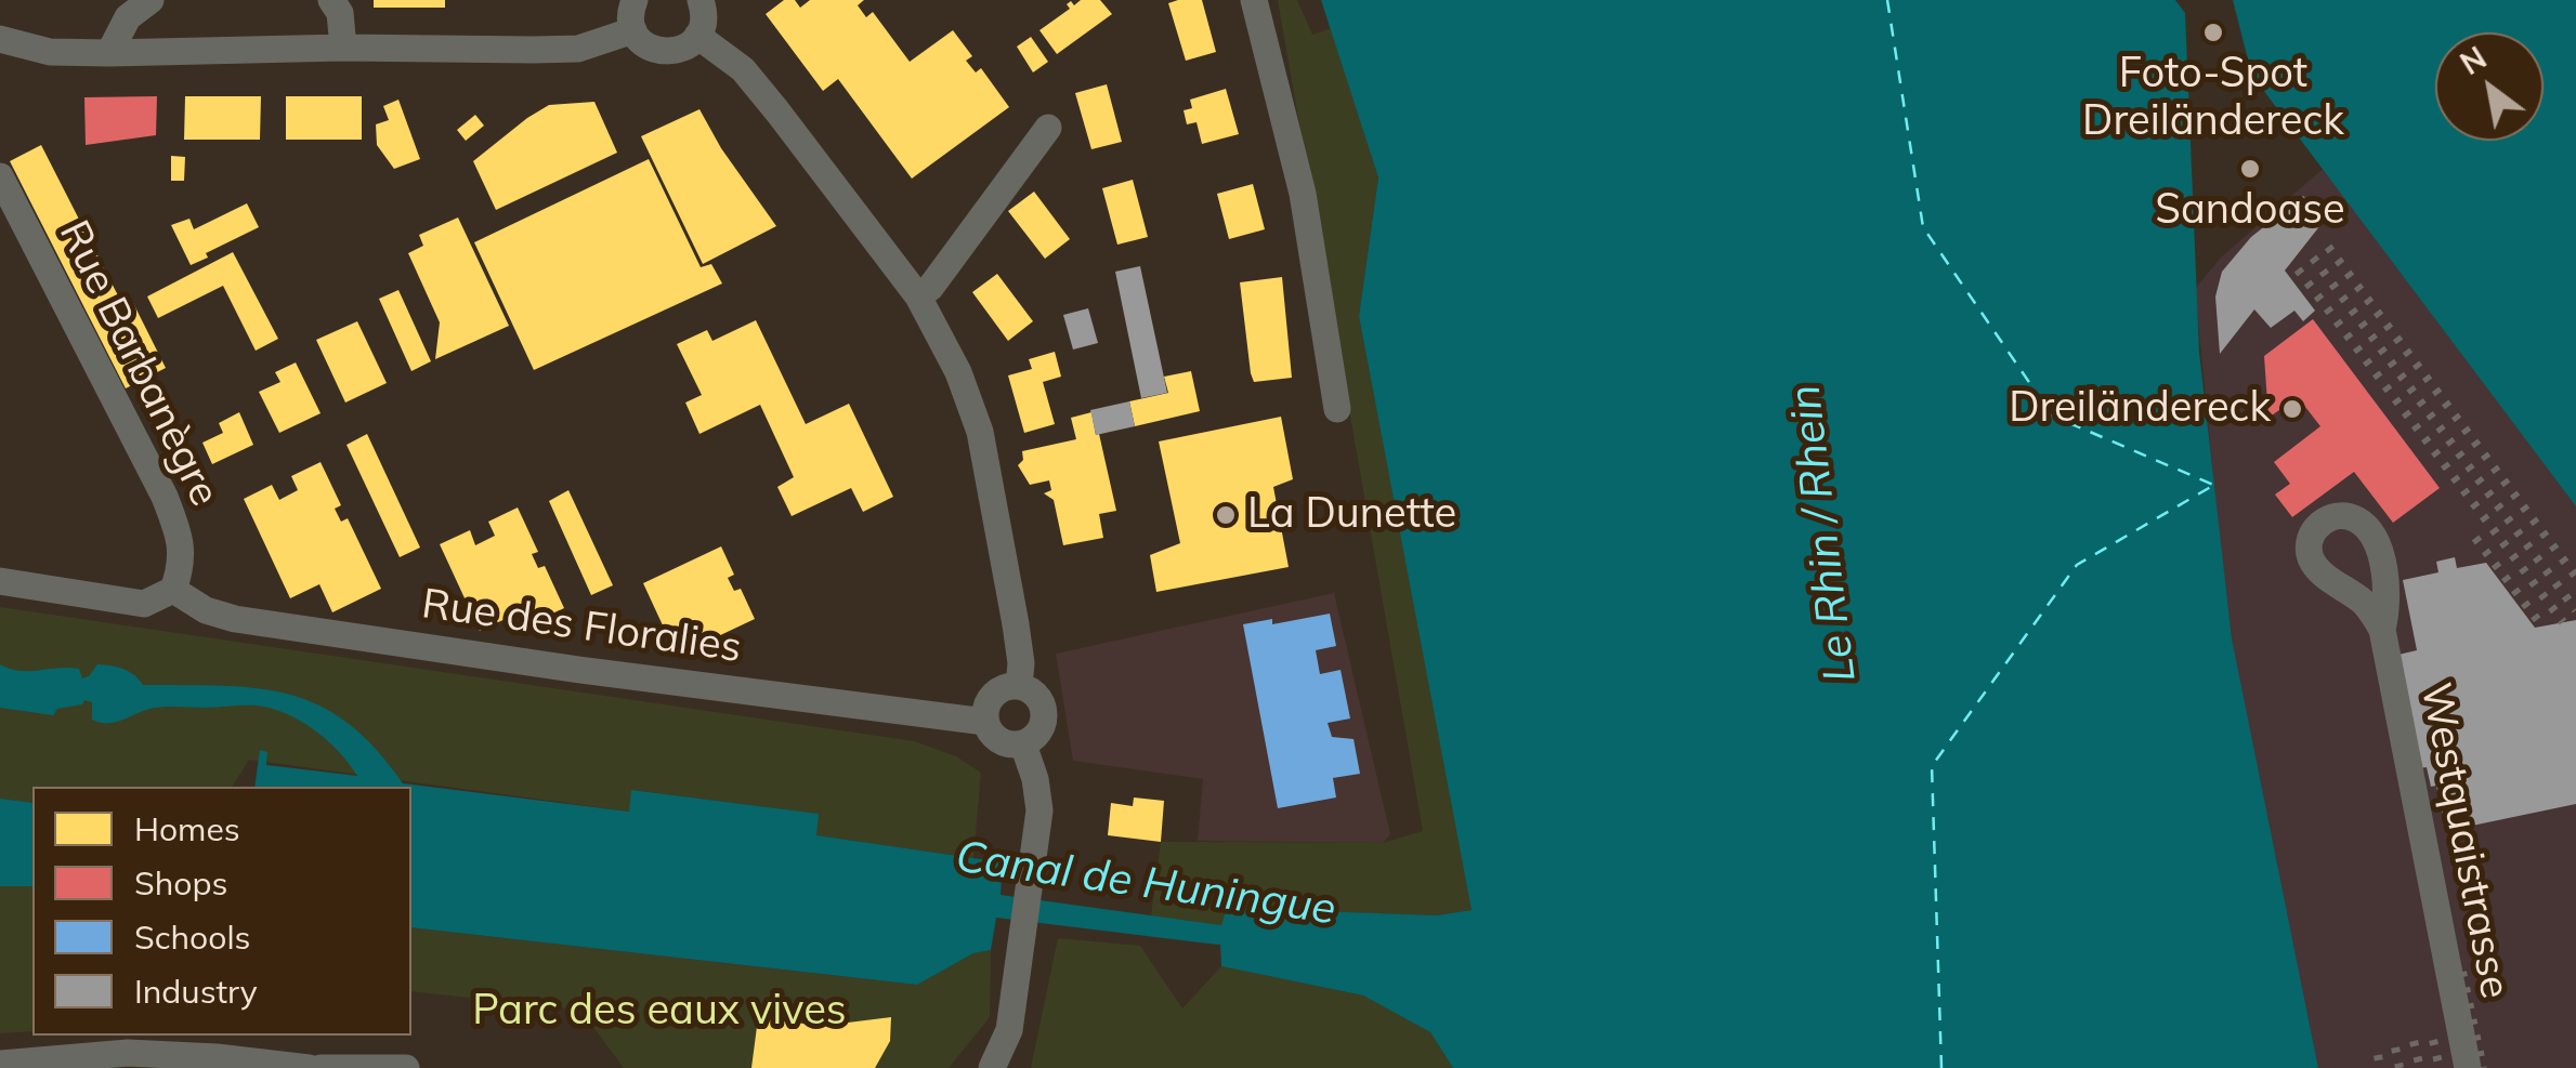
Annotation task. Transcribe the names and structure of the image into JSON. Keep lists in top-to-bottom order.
{
  "streets": {
    "street": ["Rue Barbanègre", "Rue des Floralies", "Westquaistrasse"]
  },
  "crossings": [
    ["Rue Barbanègre", "Rue des Floralies"]
  ],
  "water": ["Le Rhin / Rhein", "Canal de Huningue"],
  "parks": ["Parc des eaux vives"],
  "places": [
    "Foto-Spot Dreiländereck",
    "Sandoase",
    "Dreiländereck",
    "La Dunette"
  ],
  "legend": [
    "Homes",
    "Shops",
    "Schools",
    "Industry"
  ],
  "north": "top left"
}
